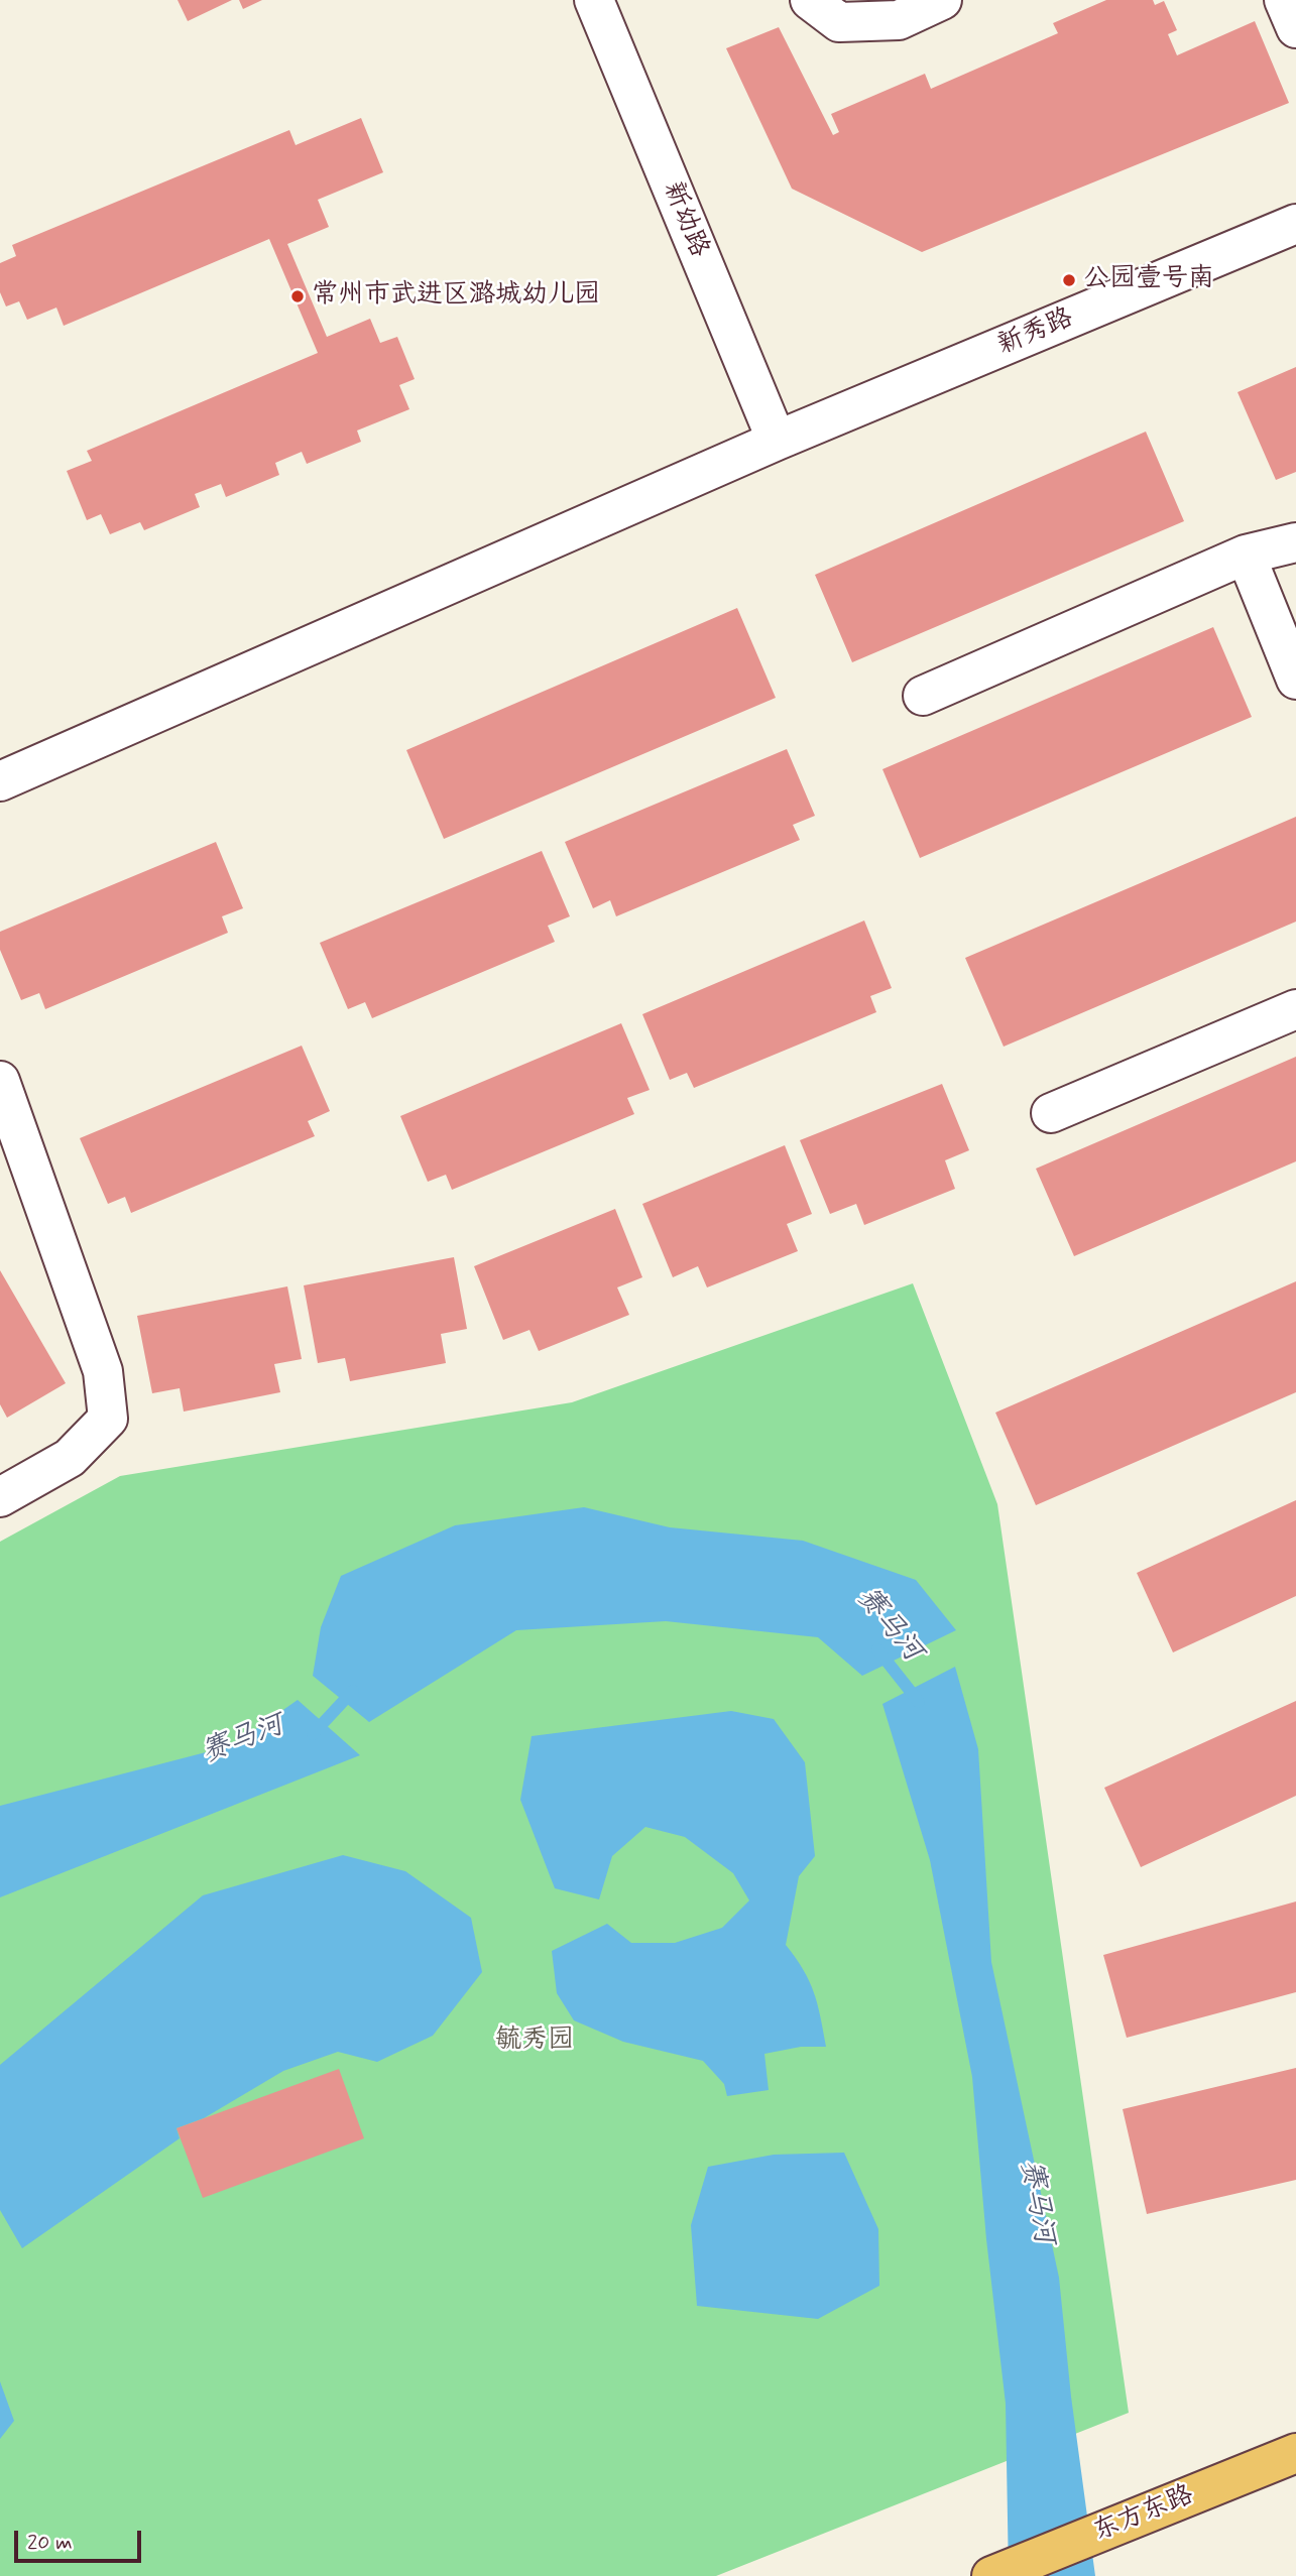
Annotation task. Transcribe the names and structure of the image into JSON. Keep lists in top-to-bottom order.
{
  "streets": {
    "main road": ["东方东路"],
    "street": ["新幼路", "新秀路"]
  },
  "crossings": [
    ["新幼路", "新秀路"]
  ],
  "water": ["赛马河"],
  "parks": ["毓秀园"],
  "places": ["公园壹号南", "常州市武进区潞城幼儿园"],
  "scale_bar": "20 m"
}
